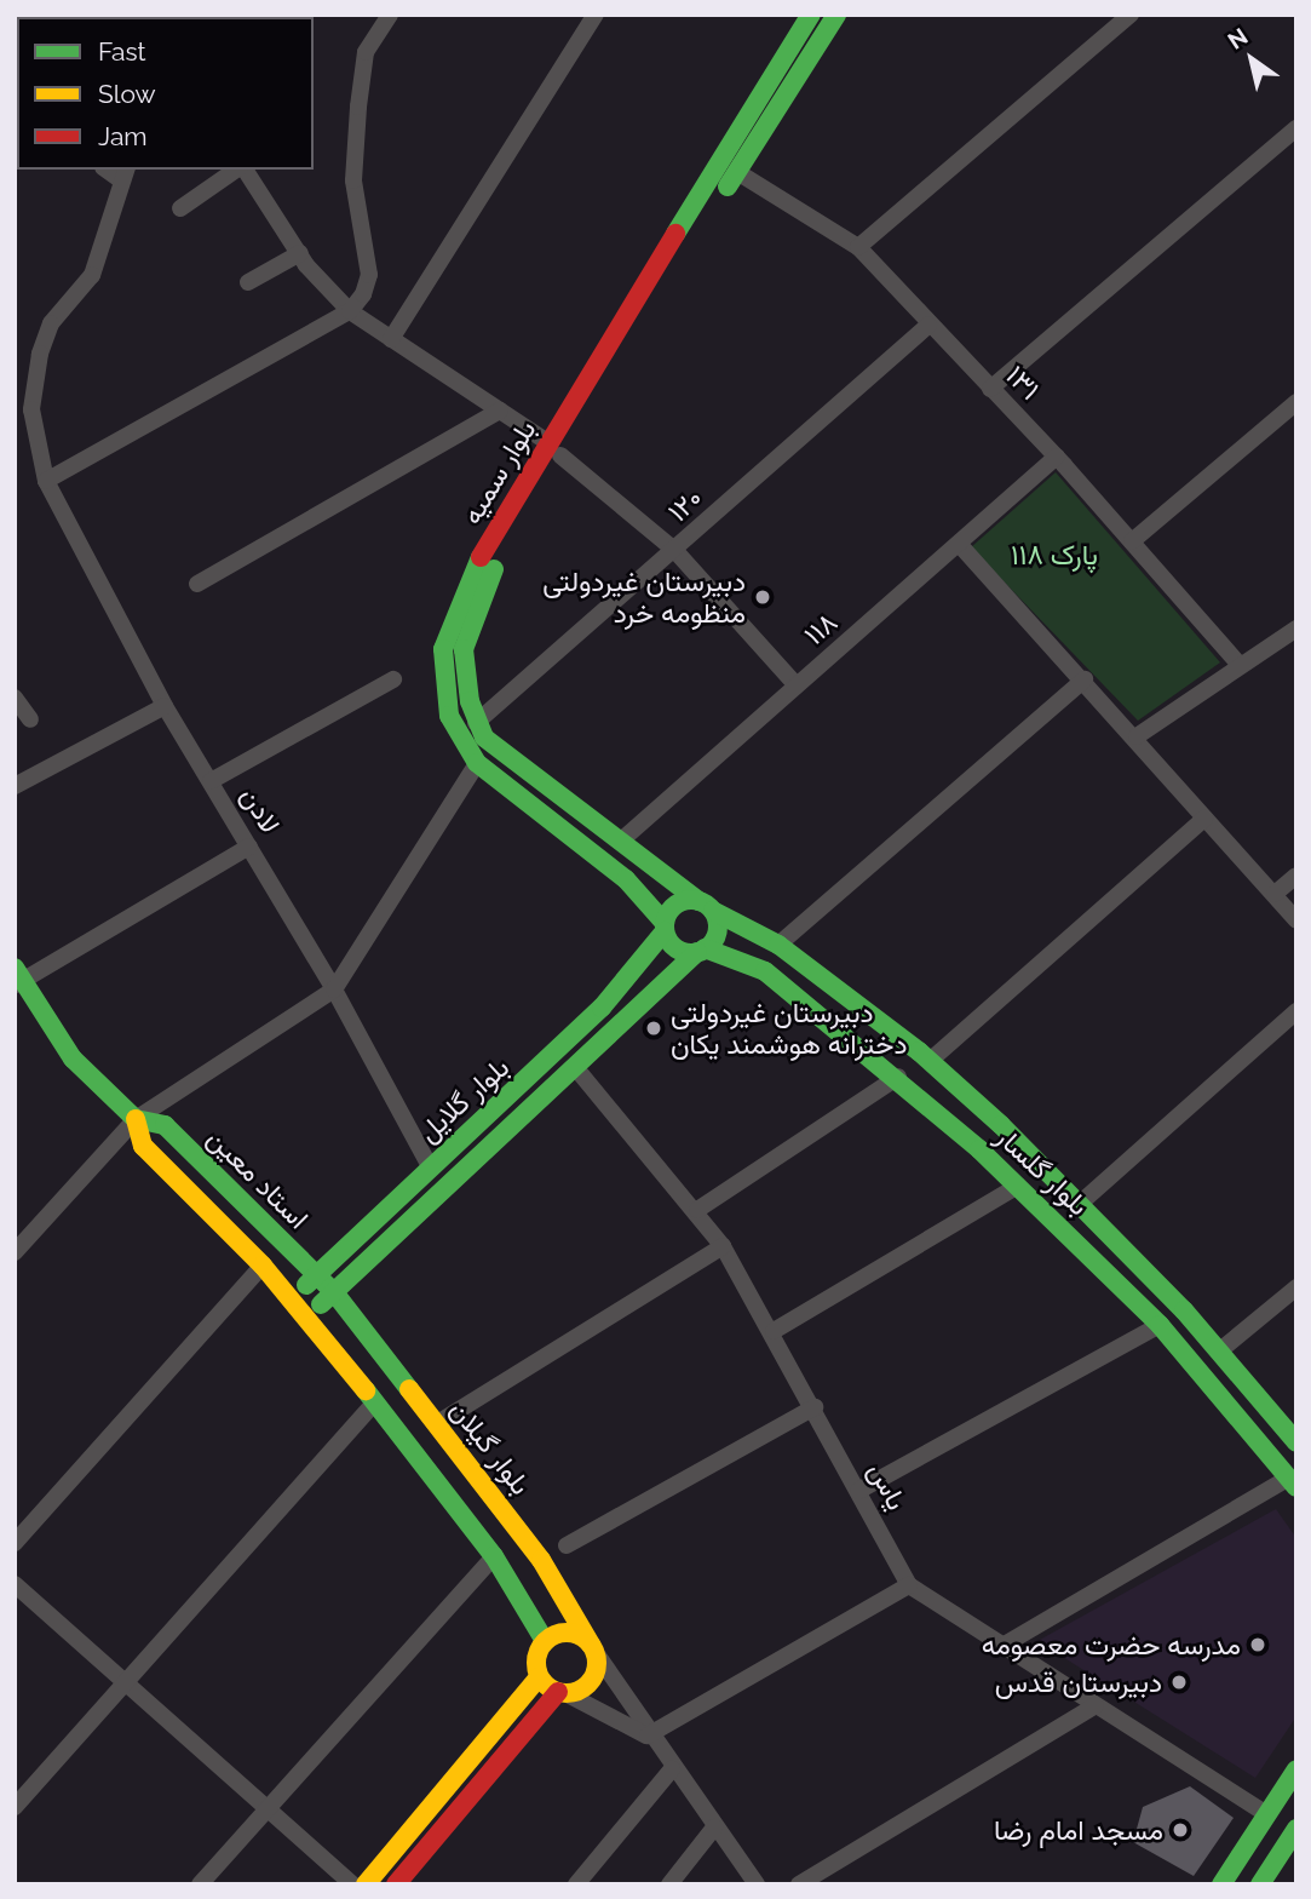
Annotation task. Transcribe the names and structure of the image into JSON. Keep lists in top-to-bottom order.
{
  "streets": {
    "main road": [
      "بلوار سمیه",
      "بلوار گلایل",
      "بلوار گلسار",
      "استاد معین",
      "بلوار گیلان"
    ],
    "street": [
      "۱۳۱",
      "۱۲۰",
      "۱۱۸",
      "لادن",
      "یاس"
    ]
  },
  "crossings": [
    ["۱۳۱", "بلوار سمیه"],
    ["۱۳۱", "۱۲۰"],
    ["۱۳۱", "۱۱۸"],
    ["بلوار سمیه", "۱۲۰"],
    ["بلوار سمیه", "۱۱۸"],
    ["بلوار سمیه", "بلوار گلایل"],
    ["بلوار سمیه", "بلوار گلسار"],
    ["لادن", "بلوار گلایل"],
    ["بلوار گلایل", "بلوار گلسار"],
    ["بلوار گلایل", "استاد معین"],
    ["بلوار گلایل", "بلوار گیلان"],
    ["بلوار گلایل", "یاس"],
    ["استاد معین", "بلوار گیلان"]
  ],
  "parks": ["پارک ۱۱۸"],
  "places": [
    "دبیرستان غیردولتی منظومه خرد",
    "دبیرستان غیردولتی دخترانه هوشمند یکان",
    "مدرسه حضرت معصومه",
    "دبیرستان قدس",
    "مسجد امام رضا"
  ],
  "legend": ["Fast", "Slow", "Jam"],
  "north": "top left"
}
